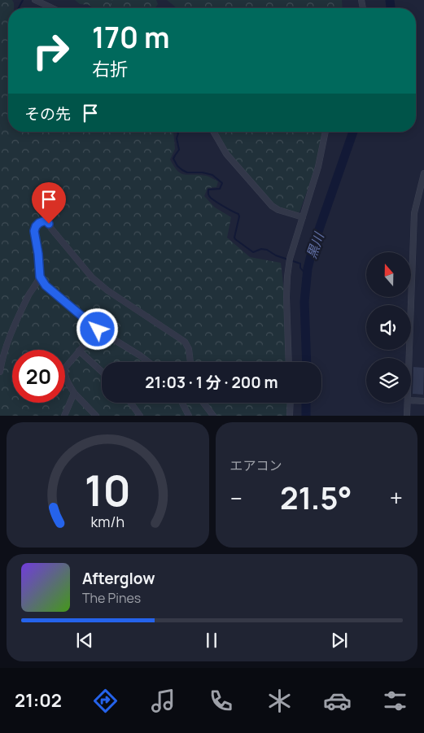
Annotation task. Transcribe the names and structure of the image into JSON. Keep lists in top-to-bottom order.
{
  "water": ["黒川"],
  "north": "top",
  "page": {
    "turn": ["170 m", "右折"],
    "then": "その先",
    "limit": "20",
    "trip": "21:03 · 1 分 · 200 m",
    "tile": "エアコン",
    "heat": ["−", "21.5°", "+"],
    "song": ["Afterglow", "The Pines"],
    "tabs": "21:02",
    "gauge": ["10", "km/h"]
  }
}
